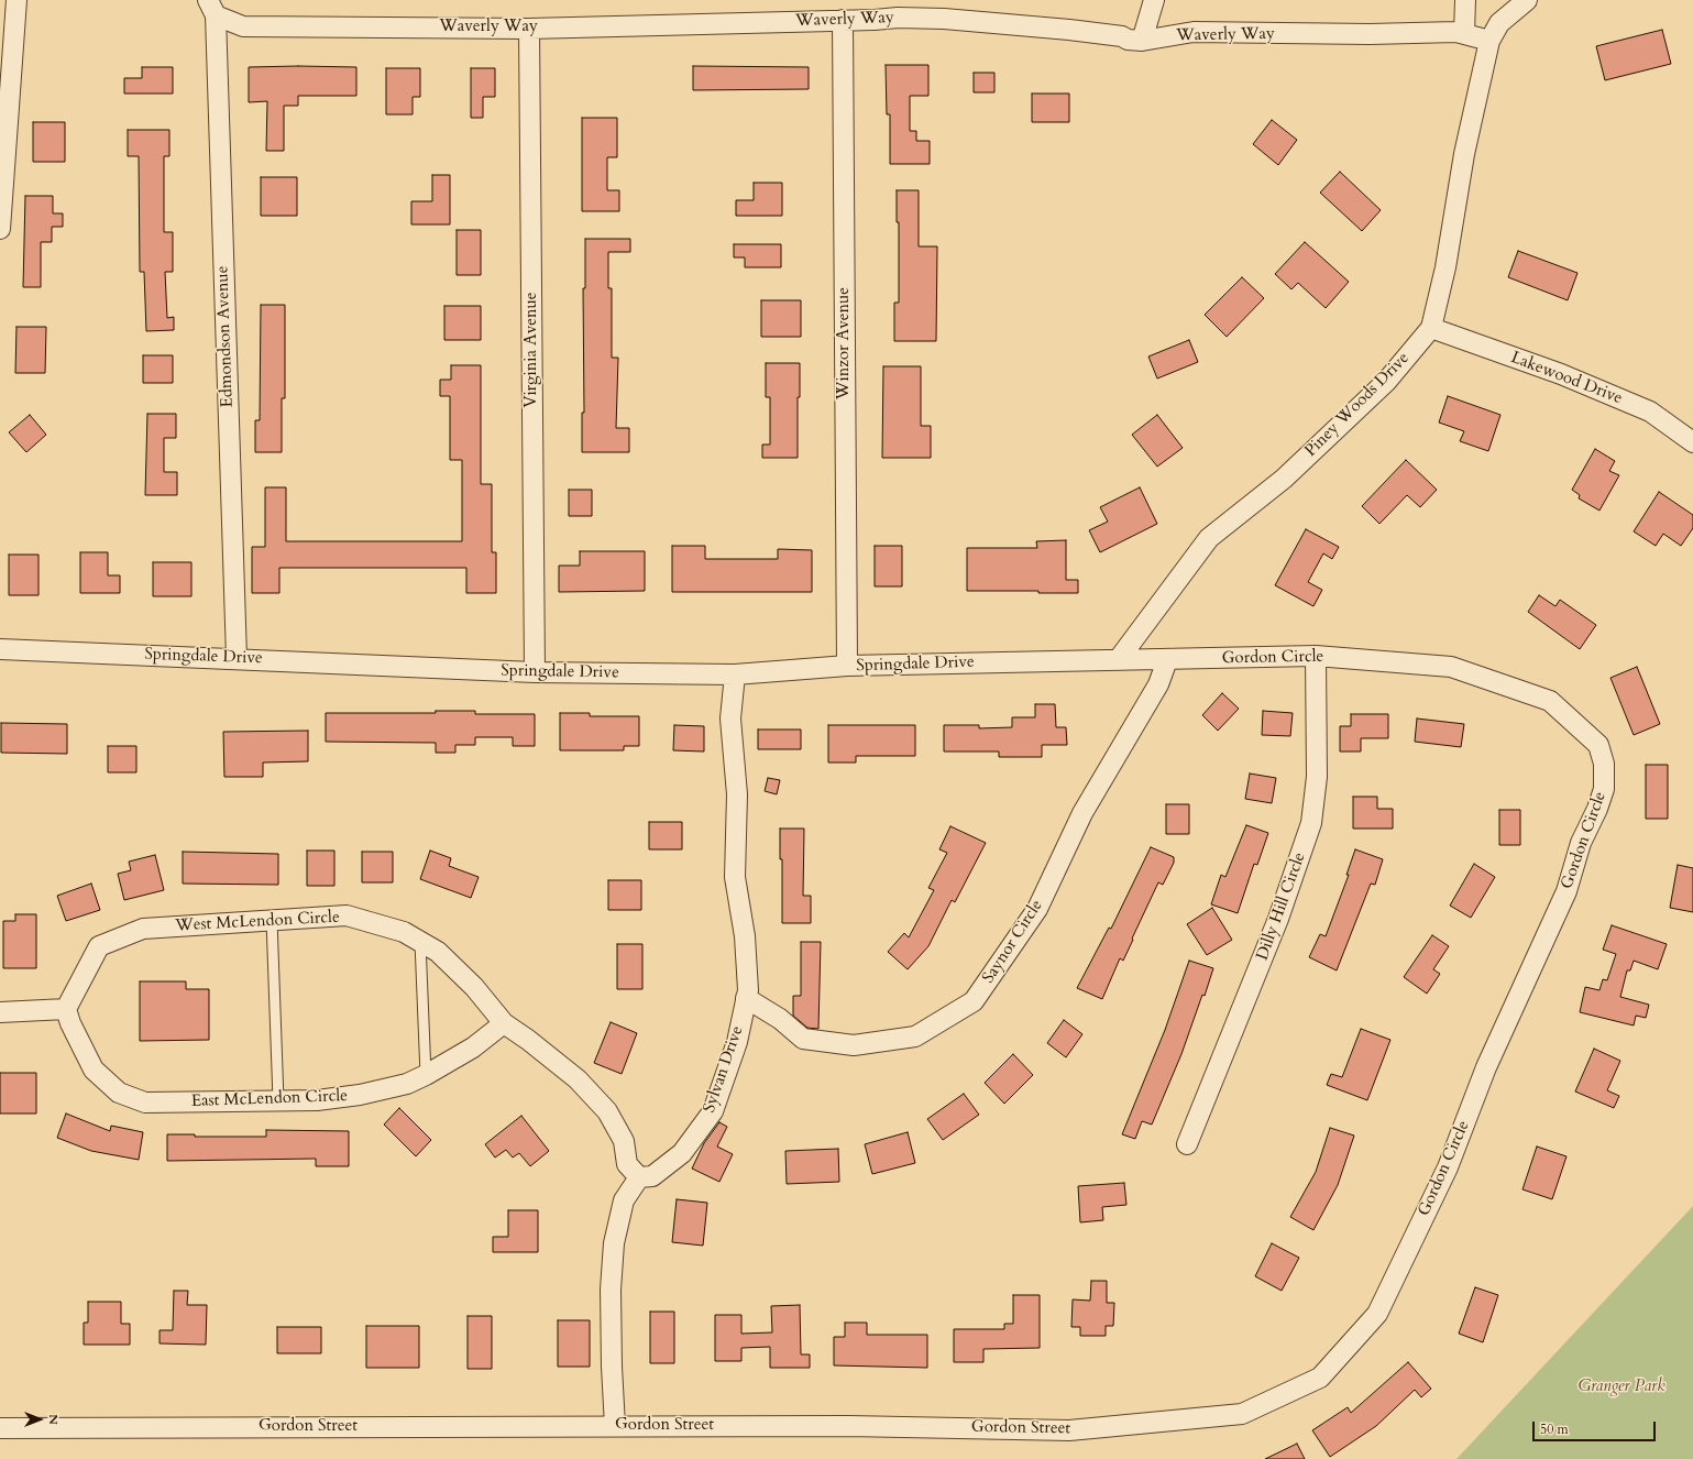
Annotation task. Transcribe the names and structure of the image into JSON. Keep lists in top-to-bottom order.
{
  "streets": {
    "street": [
      "Waverly Way",
      "Edmondson Avenue",
      "Winzor Avenue",
      "Virginia Avenue",
      "Lakewood Drive",
      "Piney Woods Drive",
      "Springdale Drive",
      "Gordon Circle",
      "Dilly Hill Circle",
      "West McLendon Circle",
      "Saynor Circle",
      "Sylvan Drive",
      "East McLendon Circle",
      "Gordon Street"
    ]
  },
  "crossings": [
    ["Waverly Way", "Edmondson Avenue"],
    ["Waverly Way", "Winzor Avenue"],
    ["Waverly Way", "Virginia Avenue"],
    ["Waverly Way", "Piney Woods Drive"],
    ["Edmondson Avenue", "Springdale Drive"],
    ["Winzor Avenue", "Springdale Drive"],
    ["Virginia Avenue", "Springdale Drive"],
    ["Lakewood Drive", "Piney Woods Drive"],
    ["Piney Woods Drive", "Springdale Drive"],
    ["Piney Woods Drive", "Gordon Circle"],
    ["Springdale Drive", "Gordon Circle"],
    ["Springdale Drive", "Sylvan Drive"],
    ["Gordon Circle", "Dilly Hill Circle"],
    ["Gordon Circle", "Saynor Circle"],
    ["Gordon Circle", "Gordon Street"],
    ["West McLendon Circle", "Sylvan Drive"],
    ["West McLendon Circle", "East McLendon Circle"],
    ["Saynor Circle", "Sylvan Drive"]
  ],
  "parks": ["Granger Park"],
  "scale_bar": "50 m",
  "north": "right"
}
